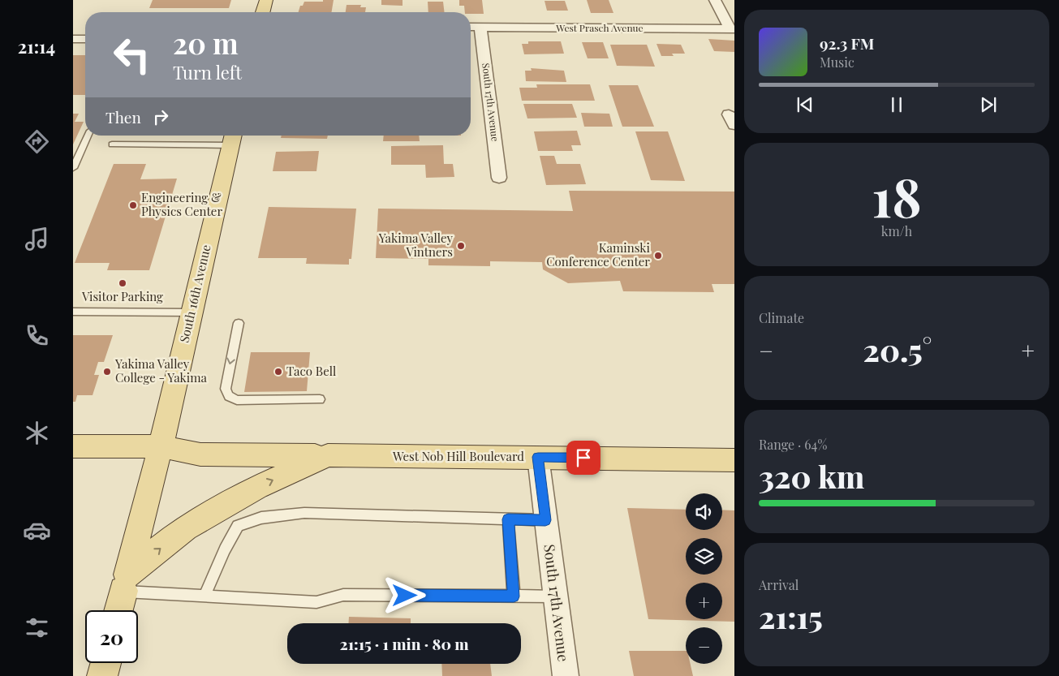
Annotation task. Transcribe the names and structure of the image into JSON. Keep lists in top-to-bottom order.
{
  "streets": {
    "main road": ["South 16th Avenue", "West Nob Hill Boulevard"],
    "street": ["West Prasch Avenue", "South 17th Avenue"]
  },
  "crossings": [
    ["West Prasch Avenue", "South 17th Avenue"],
    ["South 17th Avenue", "West Nob Hill Boulevard"],
    ["South 16th Avenue", "West Nob Hill Boulevard"]
  ],
  "places": [
    "Engineering & Physics Center",
    "Yakima Valley Vintners",
    "Kaminski Conference Center",
    "Visitor Parking",
    "Yakima Valley College - Yakima",
    "Taco Bell"
  ],
  "page": {
    "tabs": "21:14",
    "turn": ["20 m", "Turn left"],
    "song": ["92.3 FM", "Music"],
    "then": "Then",
    "tile": [
      ["18", "km/h"],
      "Climate",
      ["Range · 64%", "320 km"],
      ["Arrival", "21:15"]
    ],
    "heat": ["−", "20.5°", "+"],
    "map_buttons": ["+", "−"],
    "limit": "20",
    "trip": "21:15 · 1 min · 80 m"
  }
}
